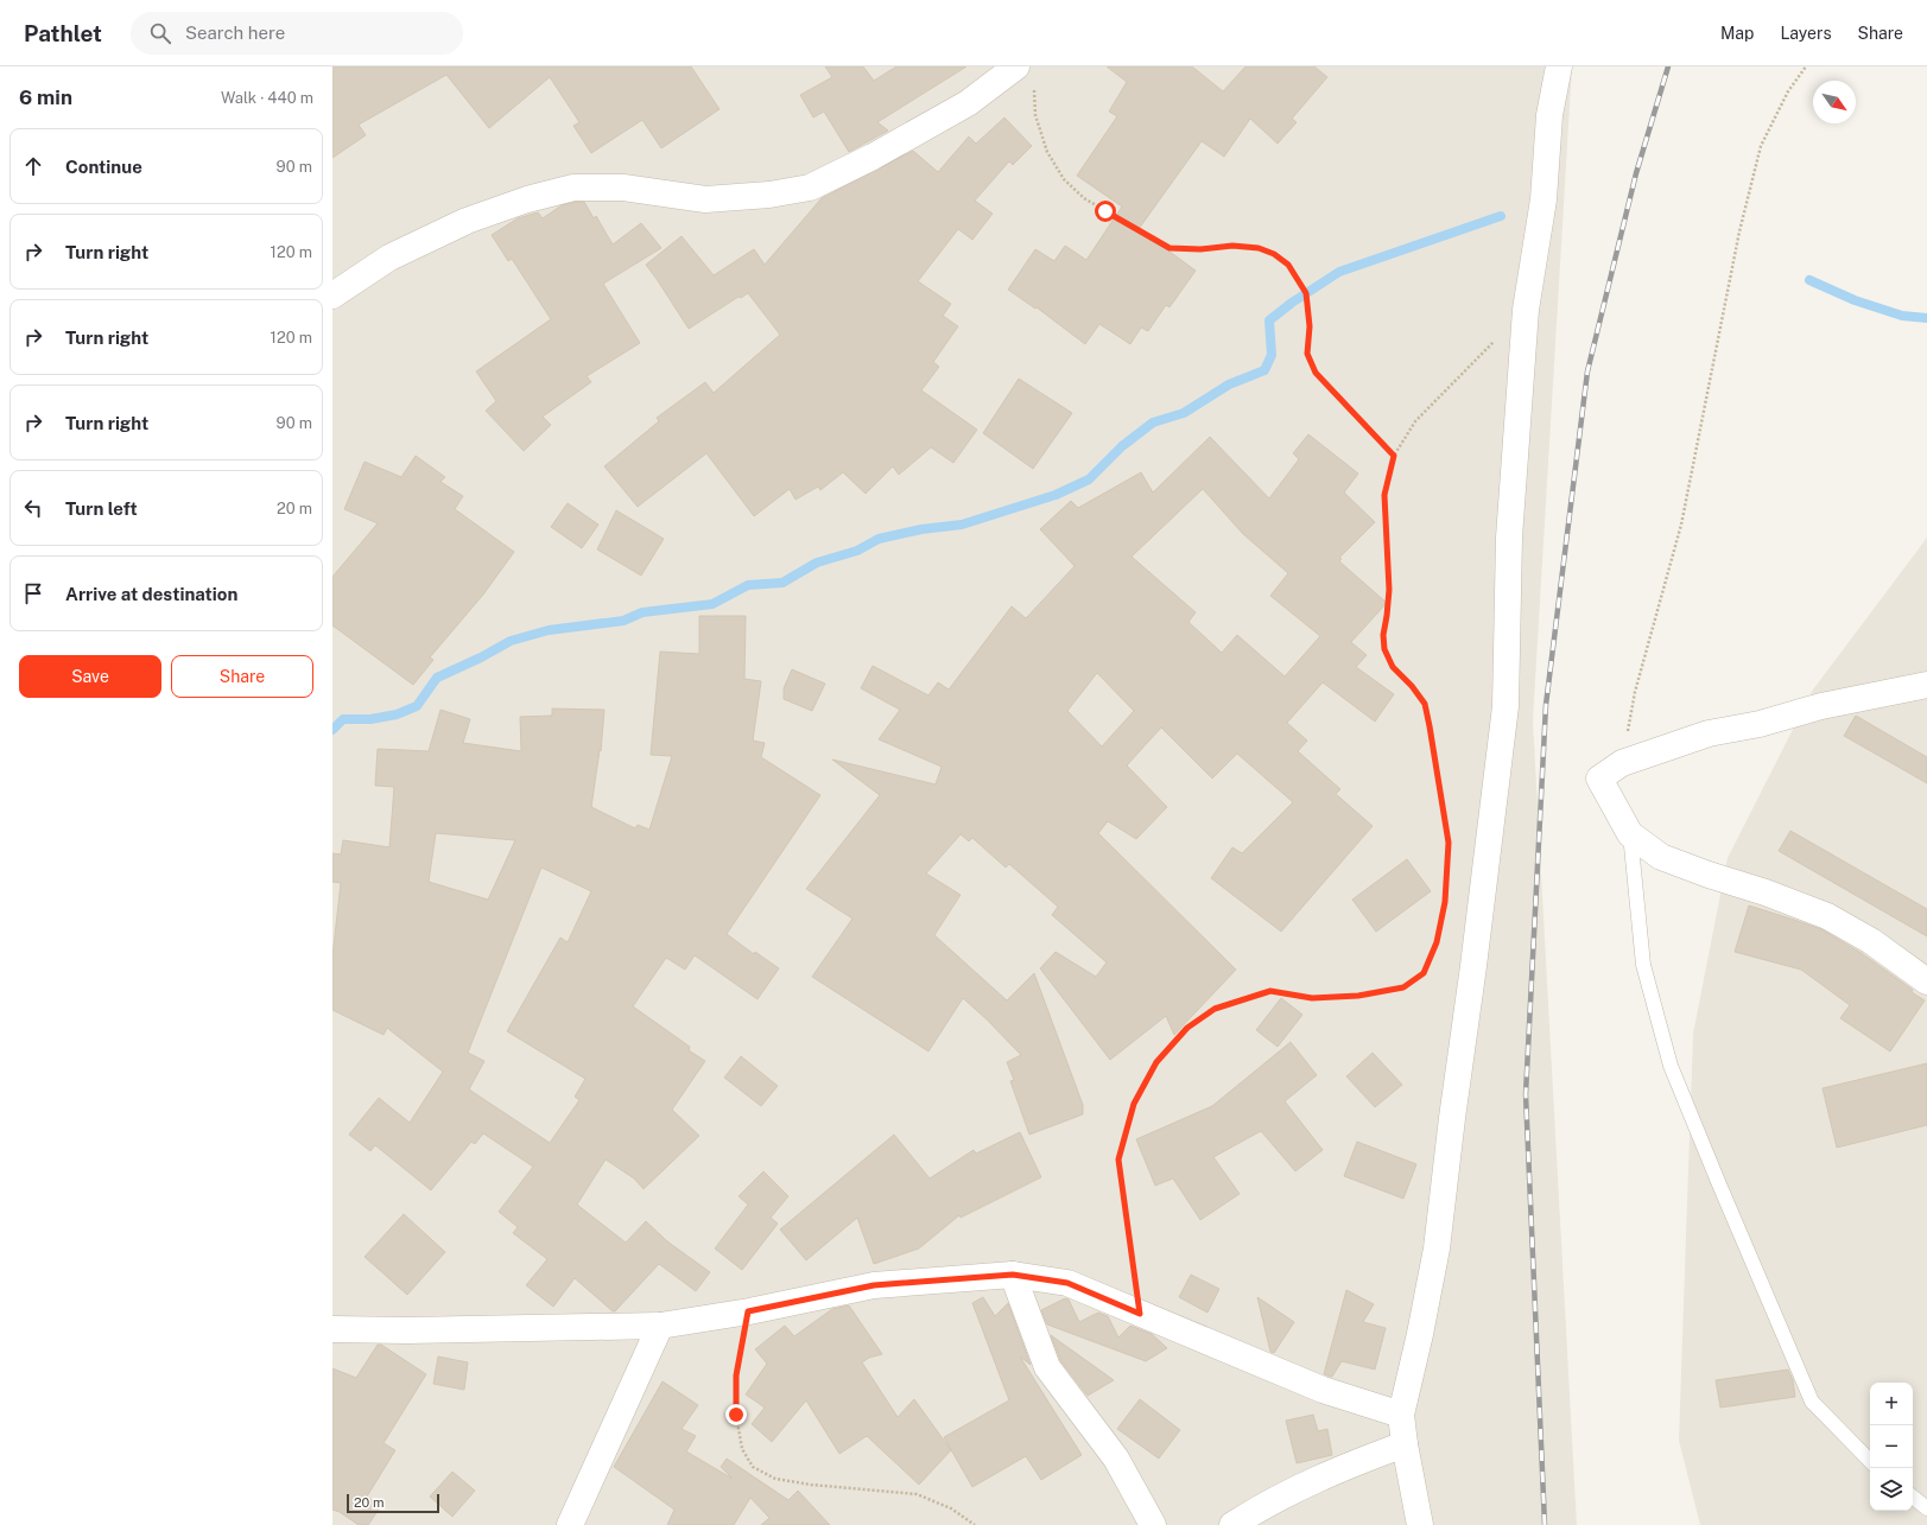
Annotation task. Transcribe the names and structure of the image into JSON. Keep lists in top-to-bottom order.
{
  "scale_bar": "20 m",
  "north": "bottom right",
  "page": {
    "header": "Pathlet",
    "search": "Search here",
    "nav": ["Map", "Layers", "Share"],
    "heading": ["6 min", "Walk · 440 m"],
    "list": [
      ["Continue", "90 m"],
      ["Turn right", "120 m"],
      ["Turn right", "120 m"],
      ["Turn right", "90 m"],
      ["Turn left", "20 m"],
      "Arrive at destination"
    ],
    "buttons": ["Save", "Share"],
    "map_buttons": ["+", "−"],
    "scale": "20 m"
  }
}
